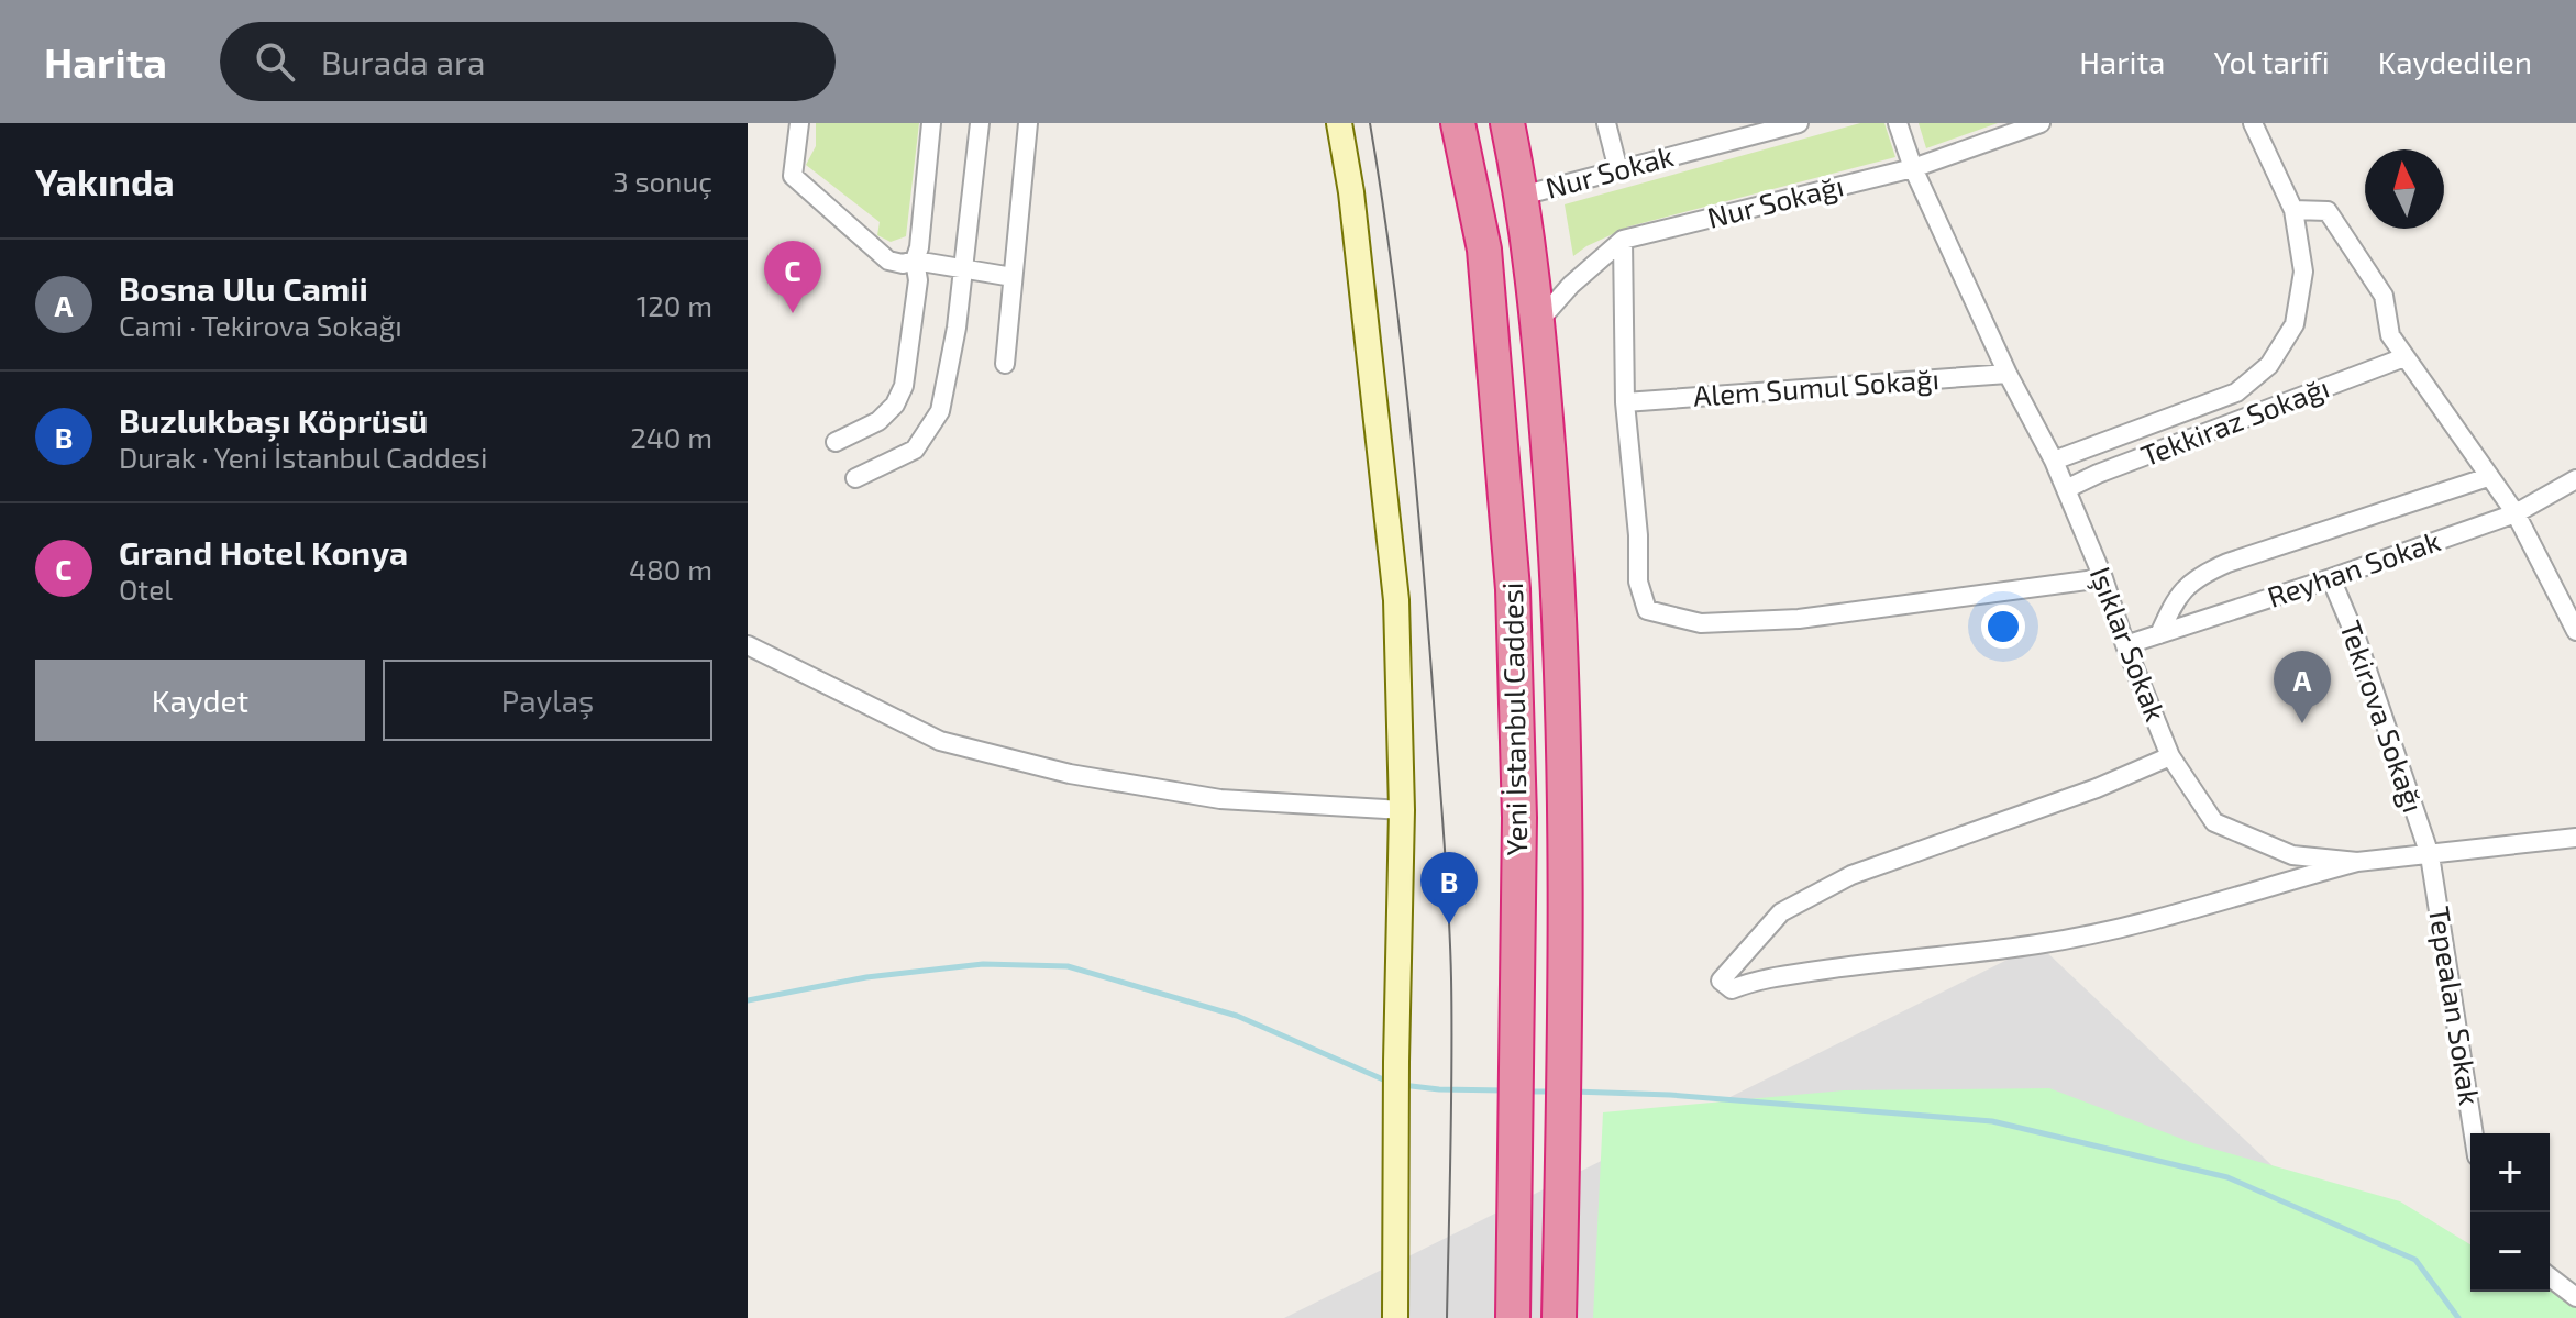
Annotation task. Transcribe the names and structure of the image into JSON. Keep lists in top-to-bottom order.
{
  "streets": {
    "highway": ["Yeni İstanbul Caddesi"],
    "street": [
      "Nur Sokak",
      "Nur Sokağı",
      "Alem Sumul Sokağı",
      "Tekkiraz Sokağı",
      "Reyhan Sokak",
      "Işıklar Sokak",
      "Tekirova Sokağı",
      "Tepealan Sokak"
    ]
  },
  "crossings": [
    ["Nur Sokak", "Yeni İstanbul Caddesi"],
    ["Nur Sokağı", "Işıklar Sokak"],
    ["Nur Sokağı", "Yeni İstanbul Caddesi"],
    ["Alem Sumul Sokağı", "Işıklar Sokak"],
    ["Tekkiraz Sokağı", "Işıklar Sokak"],
    ["Reyhan Sokak", "Işıklar Sokak"],
    ["Reyhan Sokak", "Tekirova Sokağı"],
    ["Işıklar Sokak", "Tekirova Sokağı"],
    ["Işıklar Sokak", "Tepealan Sokak"],
    ["Tekirova Sokağı", "Tepealan Sokak"]
  ],
  "north": "top",
  "page": {
    "header": "Harita",
    "search": "Burada ara",
    "nav": ["Harita", "Yol tarifi", "Kaydedilen"],
    "heading": ["Yakında", "3 sonuç"],
    "list": [
      {
        "mark": "A",
        "name": "Bosna Ulu Camii",
        "note": "Cami · Tekirova Sokağı",
        "value": "120 m"
      },
      {
        "mark": "B",
        "name": "Buzlukbaşı Köprüsü",
        "note": "Durak · Yeni İstanbul Caddesi",
        "value": "240 m"
      },
      {
        "mark": "C",
        "name": "Grand Hotel Konya",
        "note": "Otel",
        "value": "480 m"
      }
    ],
    "pins": ["C", "A", "B"],
    "buttons": ["Kaydet", "Paylaş"],
    "map_buttons": ["+", "−"]
  }
}
